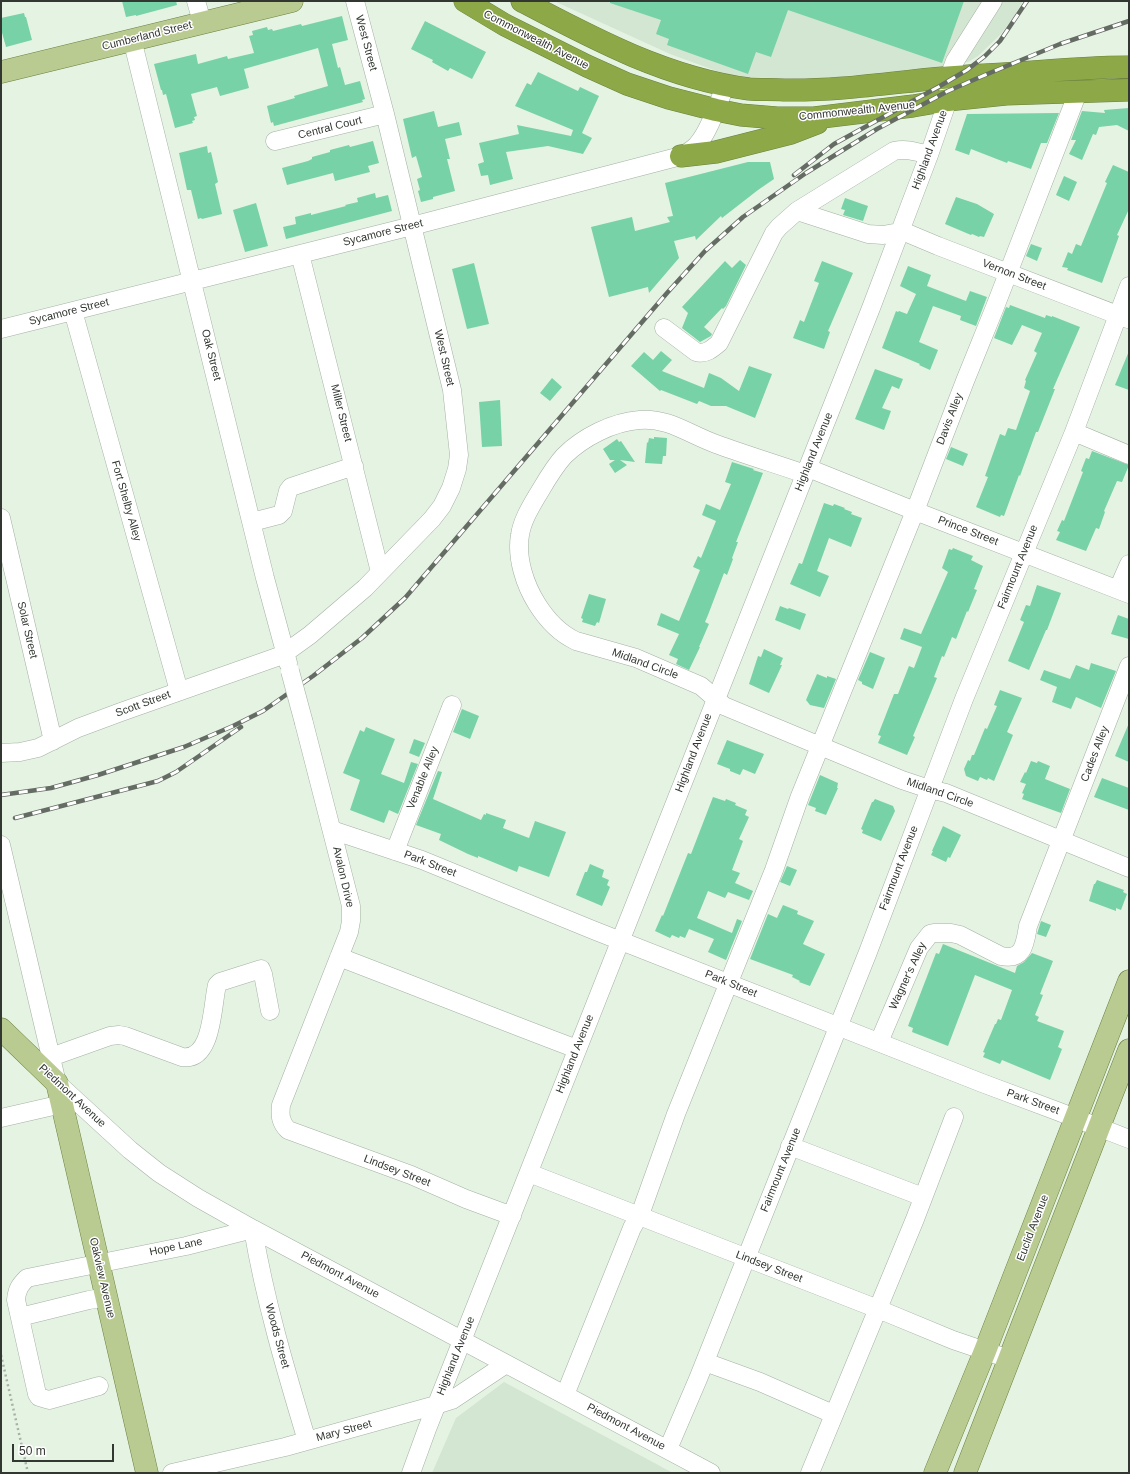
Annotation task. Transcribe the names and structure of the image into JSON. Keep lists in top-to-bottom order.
{
  "streets": {
    "highway": ["Commonwealth Avenue"],
    "main road": [
      "Cumberland Street",
      "Piedmont Avenue",
      "Euclid Avenue",
      "Oakview Avenue"
    ],
    "street": [
      "West Street",
      "Central Court",
      "Highland Avenue",
      "Sycamore Street",
      "Vernon Street",
      "Oak Street",
      "Miller Street",
      "Davis Alley",
      "Fort Shelby Alley",
      "Prince Street",
      "Fairmount Avenue",
      "Solar Street",
      "Midland Circle",
      "Scott Street",
      "Cades Alley",
      "Venable Alley",
      "Park Street",
      "Avalon Drive",
      "Wagner's Alley",
      "Lindsey Street",
      "Hope Lane",
      "Woods Street",
      "Mary Street"
    ]
  },
  "crossings": [
    ["Cumberland Street", "Oak Street"],
    ["Commonwealth Avenue", "Highland Avenue"],
    ["Commonwealth Avenue", "Sycamore Street"],
    ["Commonwealth Avenue", "Davis Alley"],
    ["West Street", "Central Court"],
    ["West Street", "Sycamore Street"],
    ["West Street", "Oak Street"],
    ["West Street", "Miller Street"],
    ["West Street", "Scott Street"],
    ["Highland Avenue", "Vernon Street"],
    ["Highland Avenue", "Prince Street"],
    ["Highland Avenue", "Midland Circle"],
    ["Highland Avenue", "Park Street"],
    ["Highland Avenue", "Piedmont Avenue"],
    ["Highland Avenue", "Lindsey Street"],
    ["Highland Avenue", "Mary Street"],
    ["Sycamore Street", "Oak Street"],
    ["Sycamore Street", "Miller Street"],
    ["Sycamore Street", "Fort Shelby Alley"],
    ["Vernon Street", "Davis Alley"],
    ["Vernon Street", "Fairmount Avenue"],
    ["Oak Street", "Scott Street"],
    ["Oak Street", "Avalon Drive"],
    ["Davis Alley", "Prince Street"],
    ["Davis Alley", "Midland Circle"],
    ["Davis Alley", "Park Street"],
    ["Davis Alley", "Piedmont Avenue"],
    ["Davis Alley", "Lindsey Street"],
    ["Fort Shelby Alley", "Scott Street"],
    ["Prince Street", "Fairmount Avenue"],
    ["Prince Street", "Midland Circle"],
    ["Fairmount Avenue", "Midland Circle"],
    ["Fairmount Avenue", "Park Street"],
    ["Fairmount Avenue", "Piedmont Avenue"],
    ["Fairmount Avenue", "Lindsey Street"],
    ["Solar Street", "Scott Street"],
    ["Midland Circle", "Cades Alley"],
    ["Midland Circle", "Wagner's Alley"],
    ["Cades Alley", "Wagner's Alley"],
    ["Venable Alley", "Park Street"],
    ["Park Street", "Avalon Drive"],
    ["Park Street", "Wagner's Alley"],
    ["Park Street", "Euclid Avenue"],
    ["Avalon Drive", "Lindsey Street"],
    ["Piedmont Avenue", "Hope Lane"],
    ["Piedmont Avenue", "Oakview Avenue"],
    ["Piedmont Avenue", "Woods Street"],
    ["Piedmont Avenue", "Mary Street"],
    ["Lindsey Street", "Euclid Avenue"],
    ["Hope Lane", "Oakview Avenue"],
    ["Hope Lane", "Woods Street"],
    ["Woods Street", "Mary Street"]
  ],
  "scale_bar": "50 m"
}
